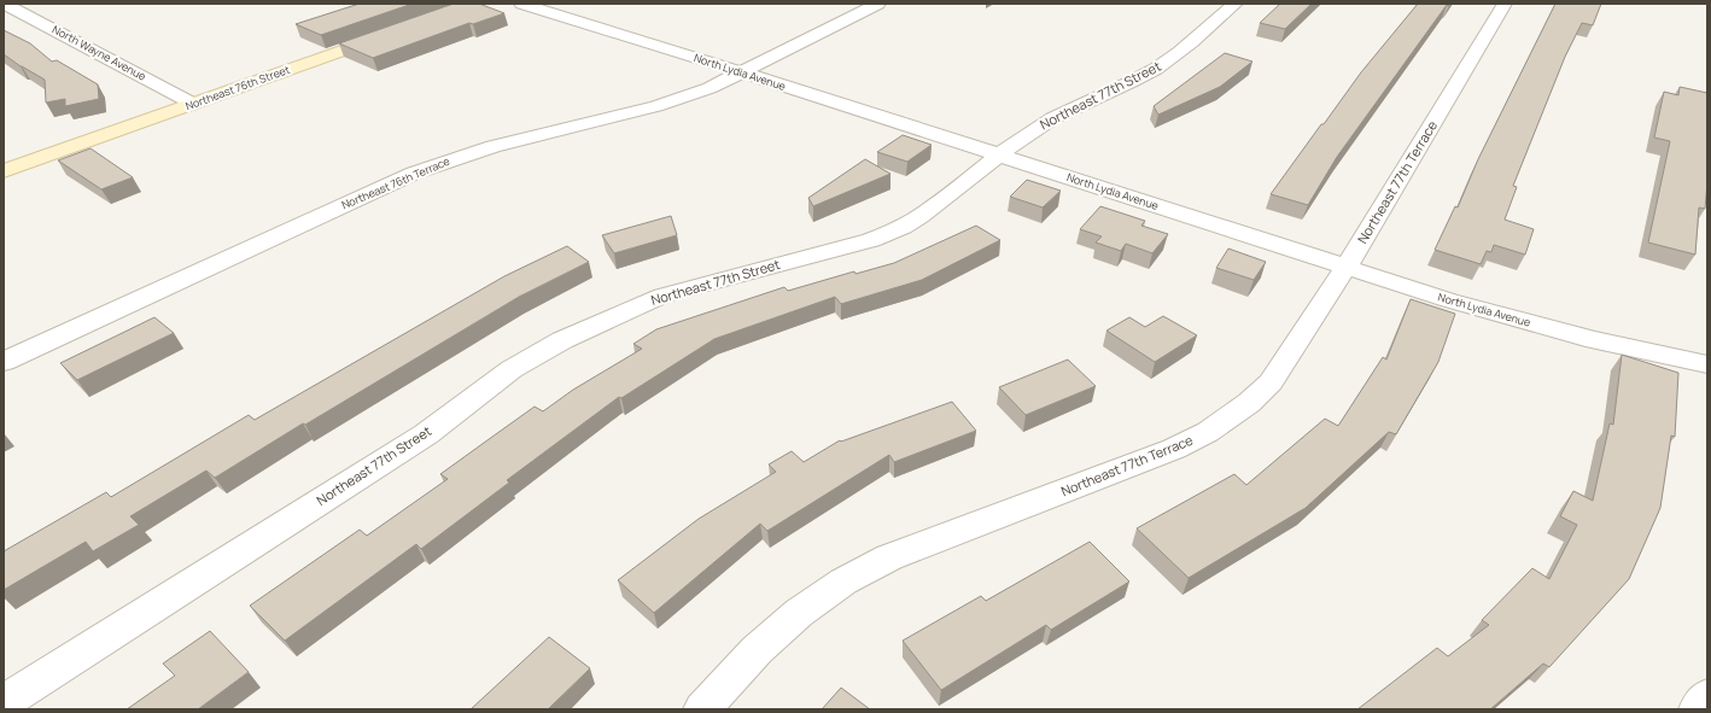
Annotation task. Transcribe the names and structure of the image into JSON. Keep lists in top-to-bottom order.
{
  "streets": {
    "street": [
      "North Wayne Avenue",
      "North Lydia Avenue",
      "Northeast 76th Street",
      "Northeast 77th Street",
      "Northeast 77th Terrace",
      "Northeast 76th Terrace"
    ]
  },
  "crossings": [
    ["North Wayne Avenue", "Northeast 76th Street"],
    ["North Lydia Avenue", "Northeast 77th Street"],
    ["North Lydia Avenue", "Northeast 77th Terrace"],
    ["North Lydia Avenue", "Northeast 76th Terrace"]
  ]
}
